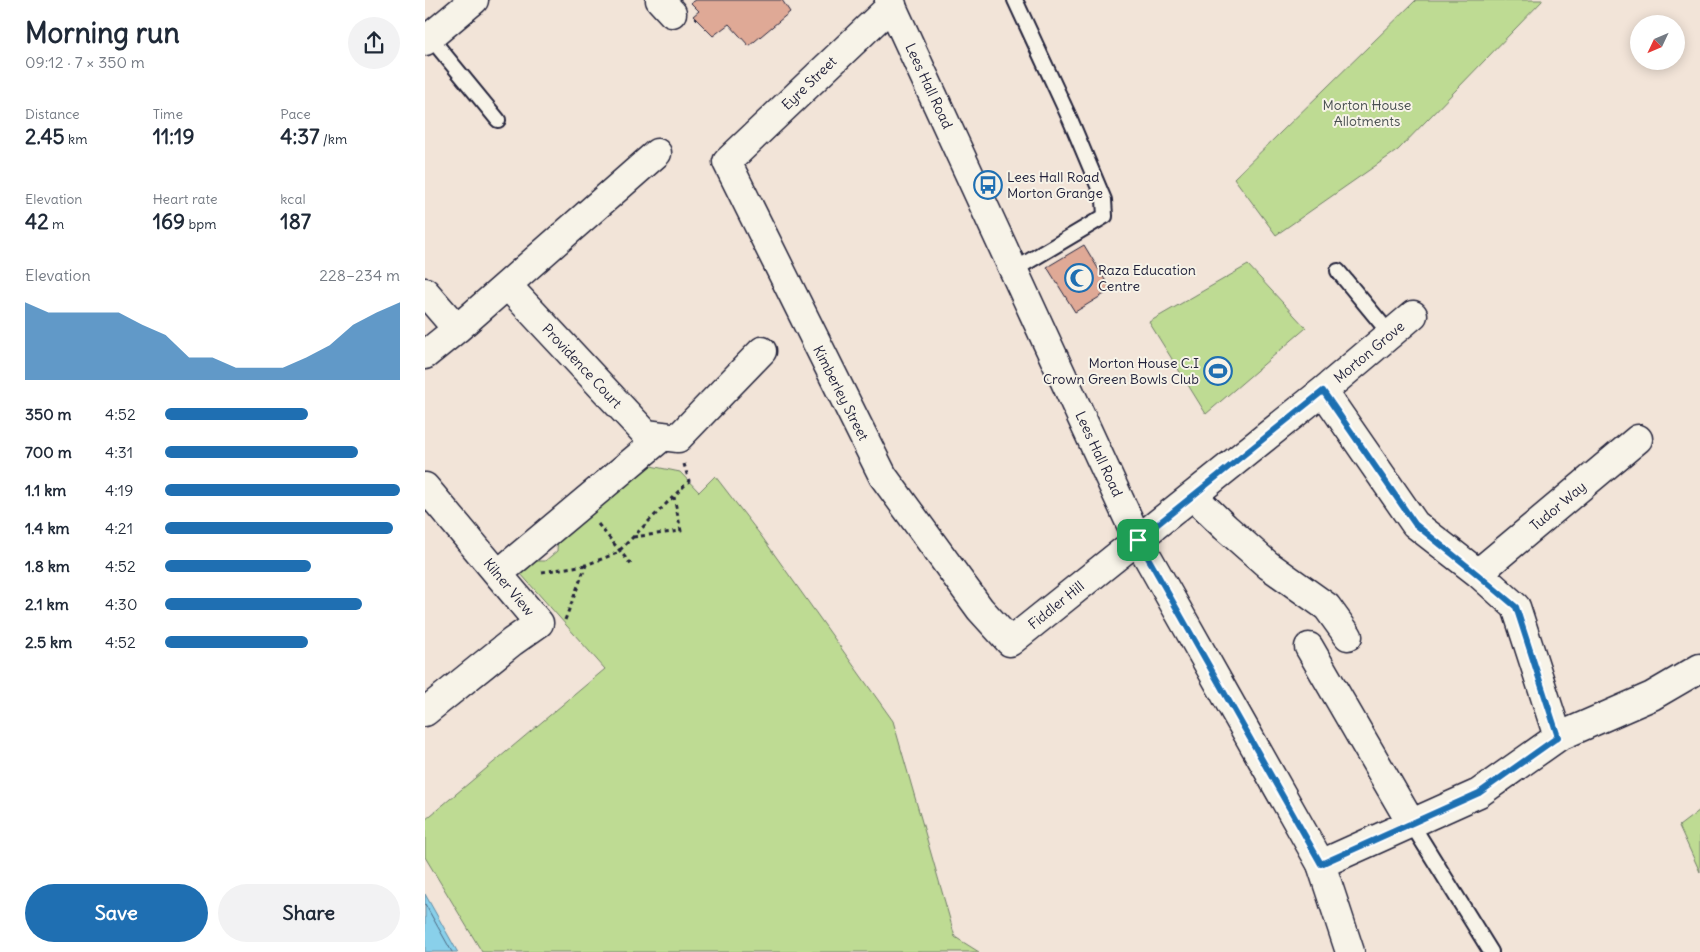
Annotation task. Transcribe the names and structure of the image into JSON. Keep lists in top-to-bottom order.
{
  "streets": {
    "street": [
      "Eyre Street",
      "Lees Hall Road",
      "Morton Grove",
      "Providence Court",
      "Kimberley Street",
      "Tudor Way",
      "Kilner View",
      "Fiddler Hill"
    ]
  },
  "crossings": [
    ["Eyre Street", "Lees Hall Road"],
    ["Eyre Street", "Kimberley Street"],
    ["Lees Hall Road", "Morton Grove"],
    ["Lees Hall Road", "Fiddler Hill"],
    ["Morton Grove", "Fiddler Hill"],
    ["Kimberley Street", "Fiddler Hill"]
  ],
  "parks": ["Morton House Allotments"],
  "places": {
    "bus stop": ["Lees Hall Road Morton Grange"],
    "mosque": ["Raza Education Centre"],
    "sports": ["Morton House C.I Crown Green Bowls Club"]
  },
  "north": "bottom left",
  "page": {
    "heading": ["Morning run", "09:12 · 7 × 350 m"],
    "stats": [
      ["Distance", "2.45 km"],
      ["Time", "11:19"],
      ["Pace", "4:37 /km"],
      ["Elevation", "42 m"],
      ["Heart rate", "169 bpm"],
      ["kcal", "187"]
    ],
    "chart": ["Elevation", "228–234 m"],
    "list": [
      {
        "name": "350 m",
        "note": "4:52"
      },
      {
        "name": "700 m",
        "note": "4:31"
      },
      {
        "name": "1.1 km",
        "note": "4:19"
      },
      {
        "name": "1.4 km",
        "note": "4:21"
      },
      {
        "name": "1.8 km",
        "note": "4:52"
      },
      {
        "name": "2.1 km",
        "note": "4:30"
      },
      {
        "name": "2.5 km",
        "note": "4:52"
      }
    ],
    "buttons": ["Save", "Share"]
  }
}
